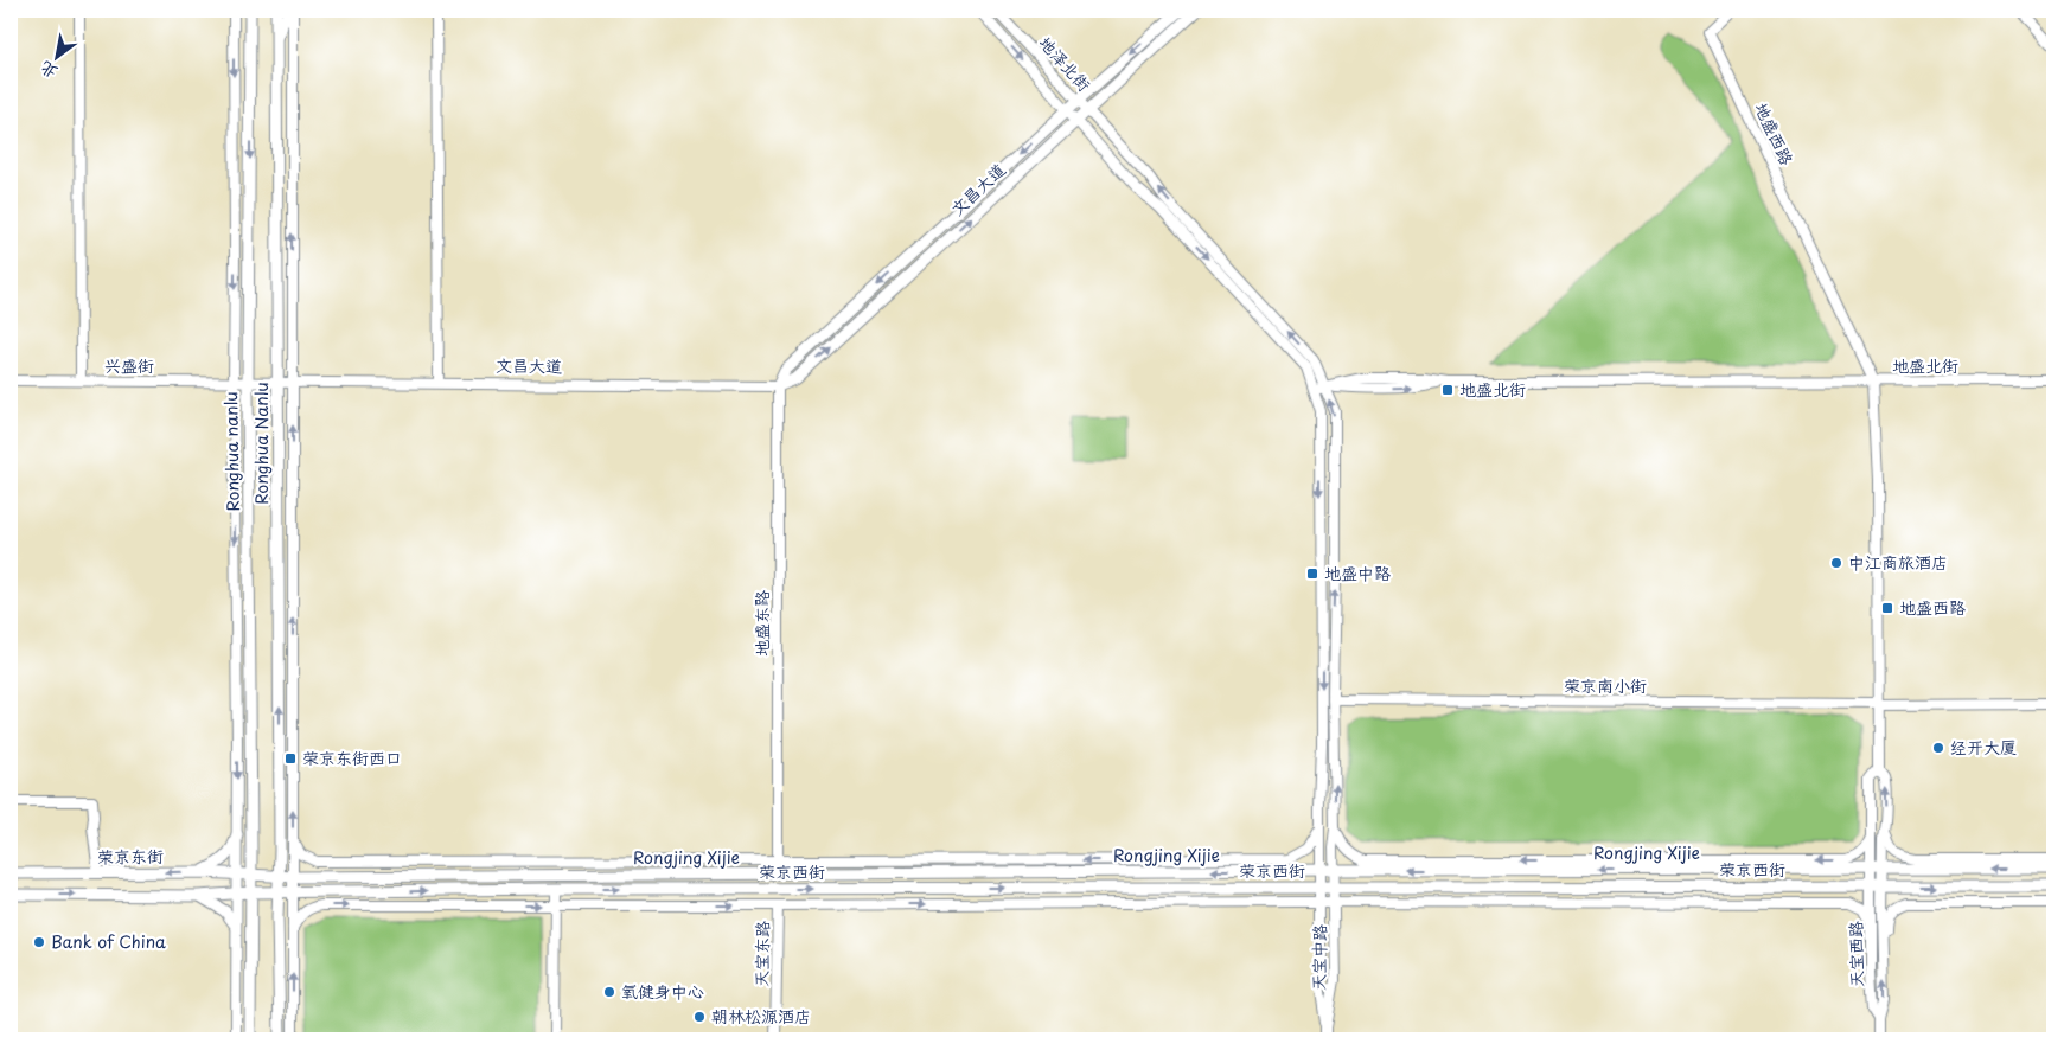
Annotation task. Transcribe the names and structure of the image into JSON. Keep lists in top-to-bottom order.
{
  "streets": {
    "main road": [
      "文昌大道",
      "Ronghua Nanlu",
      "Ronghua nanlu",
      "Rongjing Xijie",
      "荣京东街",
      "荣京西街"
    ],
    "street": [
      "地泽北街",
      "地盛西路",
      "兴盛街",
      "地盛北街",
      "地盛东路",
      "荣京南小街",
      "天宝东路",
      "天宝西路",
      "天宝中路"
    ]
  },
  "crossings": [
    ["地泽北街", "文昌大道"],
    ["地盛西路", "地盛北街"],
    ["地盛西路", "荣京南小街"],
    ["地盛西路", "Rongjing Xijie"],
    ["文昌大道", "兴盛街"],
    ["文昌大道", "Ronghua Nanlu"],
    ["文昌大道", "Ronghua nanlu"],
    ["文昌大道", "地盛东路"],
    ["兴盛街", "Ronghua nanlu"],
    ["Ronghua Nanlu", "Rongjing Xijie"],
    ["Ronghua Nanlu", "荣京西街"],
    ["Ronghua nanlu", "Rongjing Xijie"],
    ["Ronghua nanlu", "荣京东街"],
    ["Ronghua nanlu", "荣京西街"],
    ["Rongjing Xijie", "荣京东街"],
    ["Rongjing Xijie", "天宝中路"],
    ["荣京西街", "天宝西路"],
    ["荣京西街", "天宝中路"]
  ],
  "one_way": ["Rongjing Xijie", "荣京西街"],
  "places": {
    "transit": [
      "地盛北街",
      "地盛中路",
      "地盛西路",
      "荣京东街西口"
    ],
    "other": [
      "中江商旅酒店",
      "经开大厦",
      "Bank of China",
      "氧健身中心",
      "朝林松源酒店"
    ]
  },
  "north": "bottom left"
}
